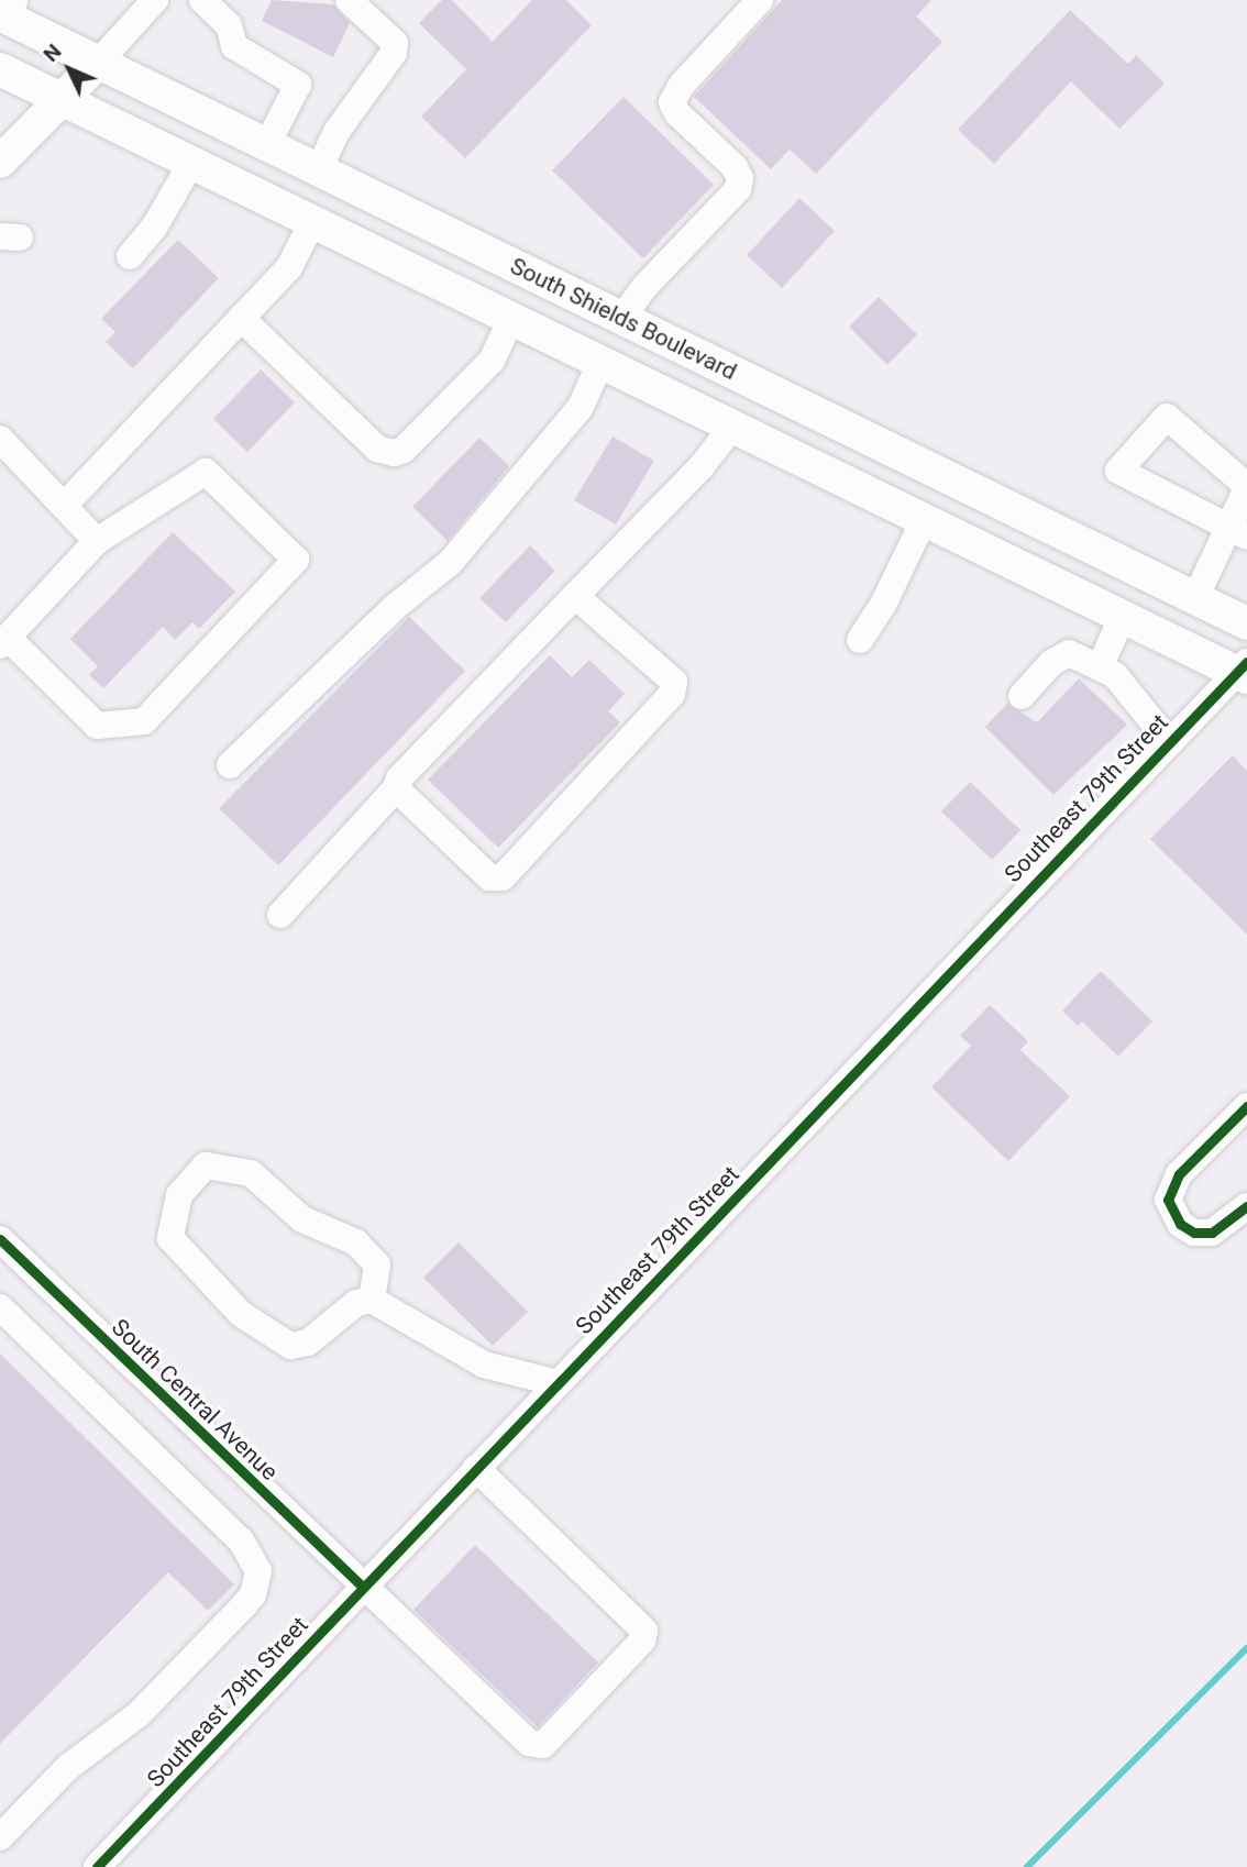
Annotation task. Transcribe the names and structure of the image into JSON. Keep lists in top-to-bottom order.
{
  "streets": {
    "main road": ["South Shields Boulevard"],
    "street": ["Southeast 79th Street", "South Central Avenue"]
  },
  "crossings": [
    ["Southeast 79th Street", "South Central Avenue"]
  ],
  "north": "top left"
}
